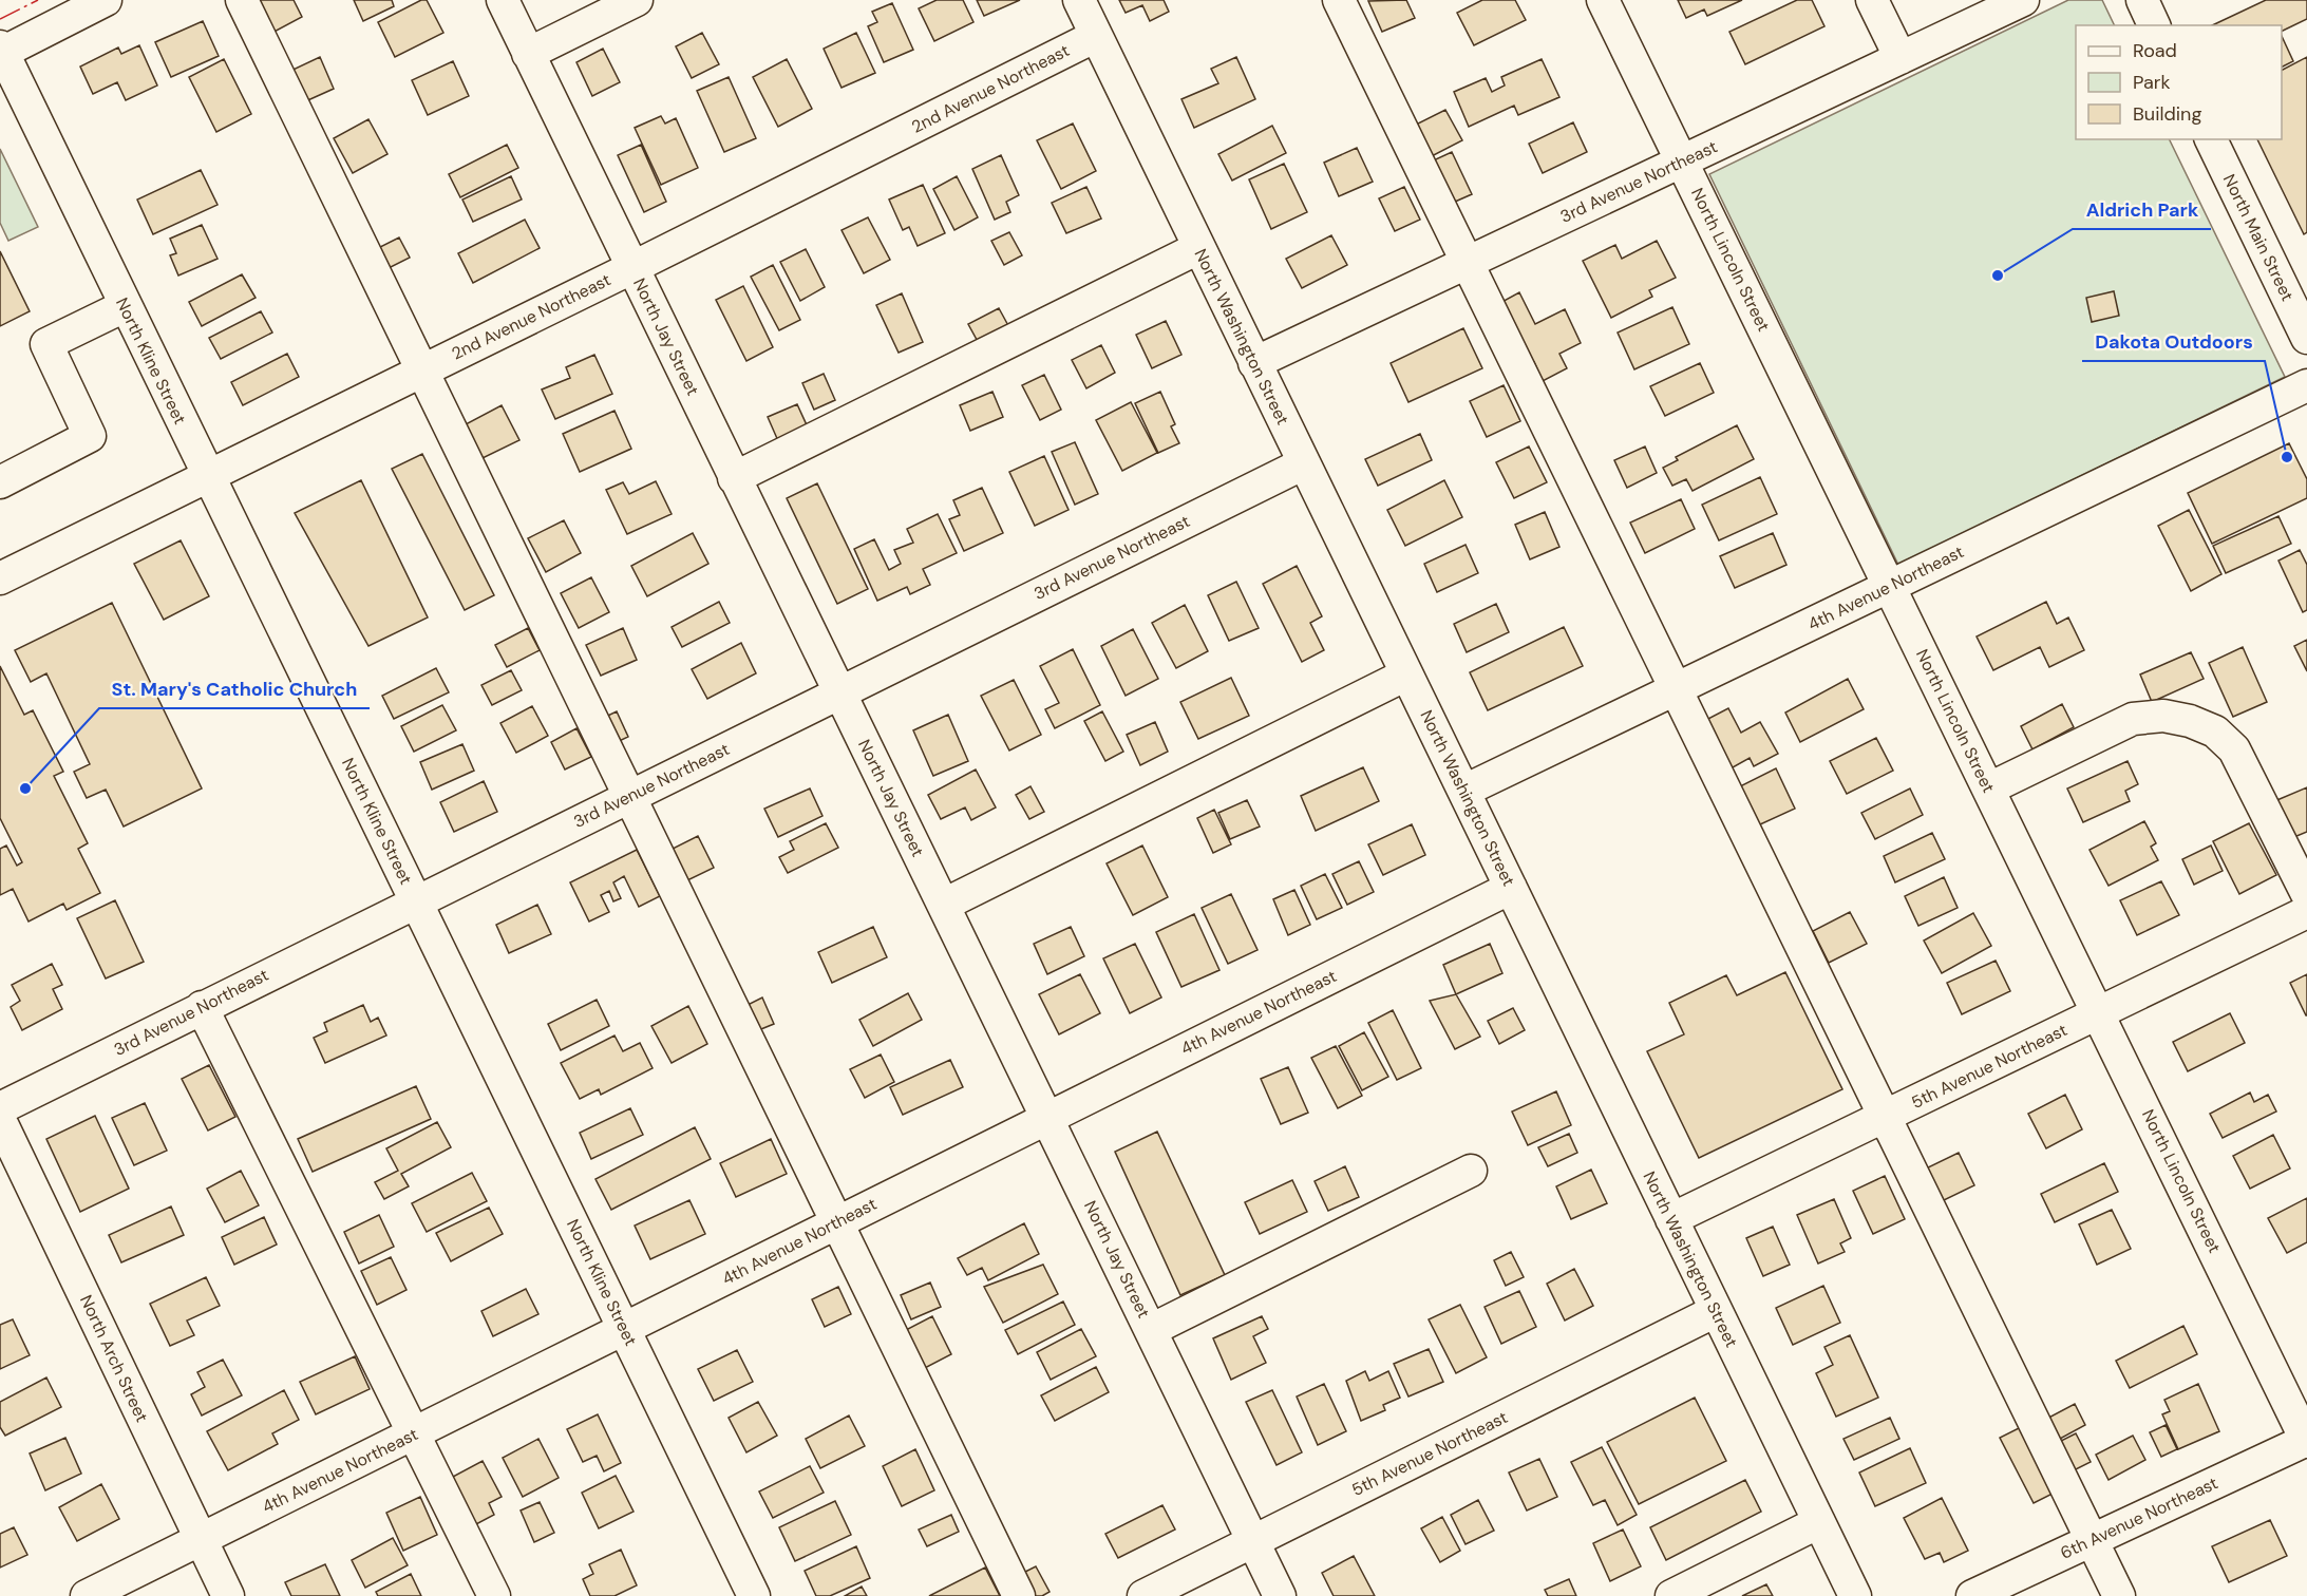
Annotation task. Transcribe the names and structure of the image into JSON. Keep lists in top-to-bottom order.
{
  "streets": {
    "street": [
      "2nd Avenue Northeast",
      "3rd Avenue Northeast",
      "North Main Street",
      "North Lincoln Street",
      "North Jay Street",
      "North Washington Street",
      "North Kline Street",
      "4th Avenue Northeast",
      "5th Avenue Northeast",
      "North Arch Street",
      "6th Avenue Northeast"
    ]
  },
  "crossings": [
    ["2nd Avenue Northeast", "North Jay Street"],
    ["2nd Avenue Northeast", "North Washington Street"],
    ["2nd Avenue Northeast", "North Kline Street"],
    ["3rd Avenue Northeast", "North Lincoln Street"],
    ["3rd Avenue Northeast", "North Jay Street"],
    ["3rd Avenue Northeast", "North Washington Street"],
    ["3rd Avenue Northeast", "North Kline Street"],
    ["North Lincoln Street", "4th Avenue Northeast"],
    ["North Lincoln Street", "5th Avenue Northeast"],
    ["North Lincoln Street", "6th Avenue Northeast"],
    ["North Jay Street", "4th Avenue Northeast"],
    ["North Jay Street", "5th Avenue Northeast"],
    ["North Washington Street", "4th Avenue Northeast"],
    ["North Washington Street", "5th Avenue Northeast"],
    ["North Kline Street", "4th Avenue Northeast"],
    ["4th Avenue Northeast", "North Arch Street"]
  ],
  "places": ["Aldrich Park", "Dakota Outdoors", "St. Mary's Catholic Church"],
  "legend": ["Road", "Park", "Building"]
}
